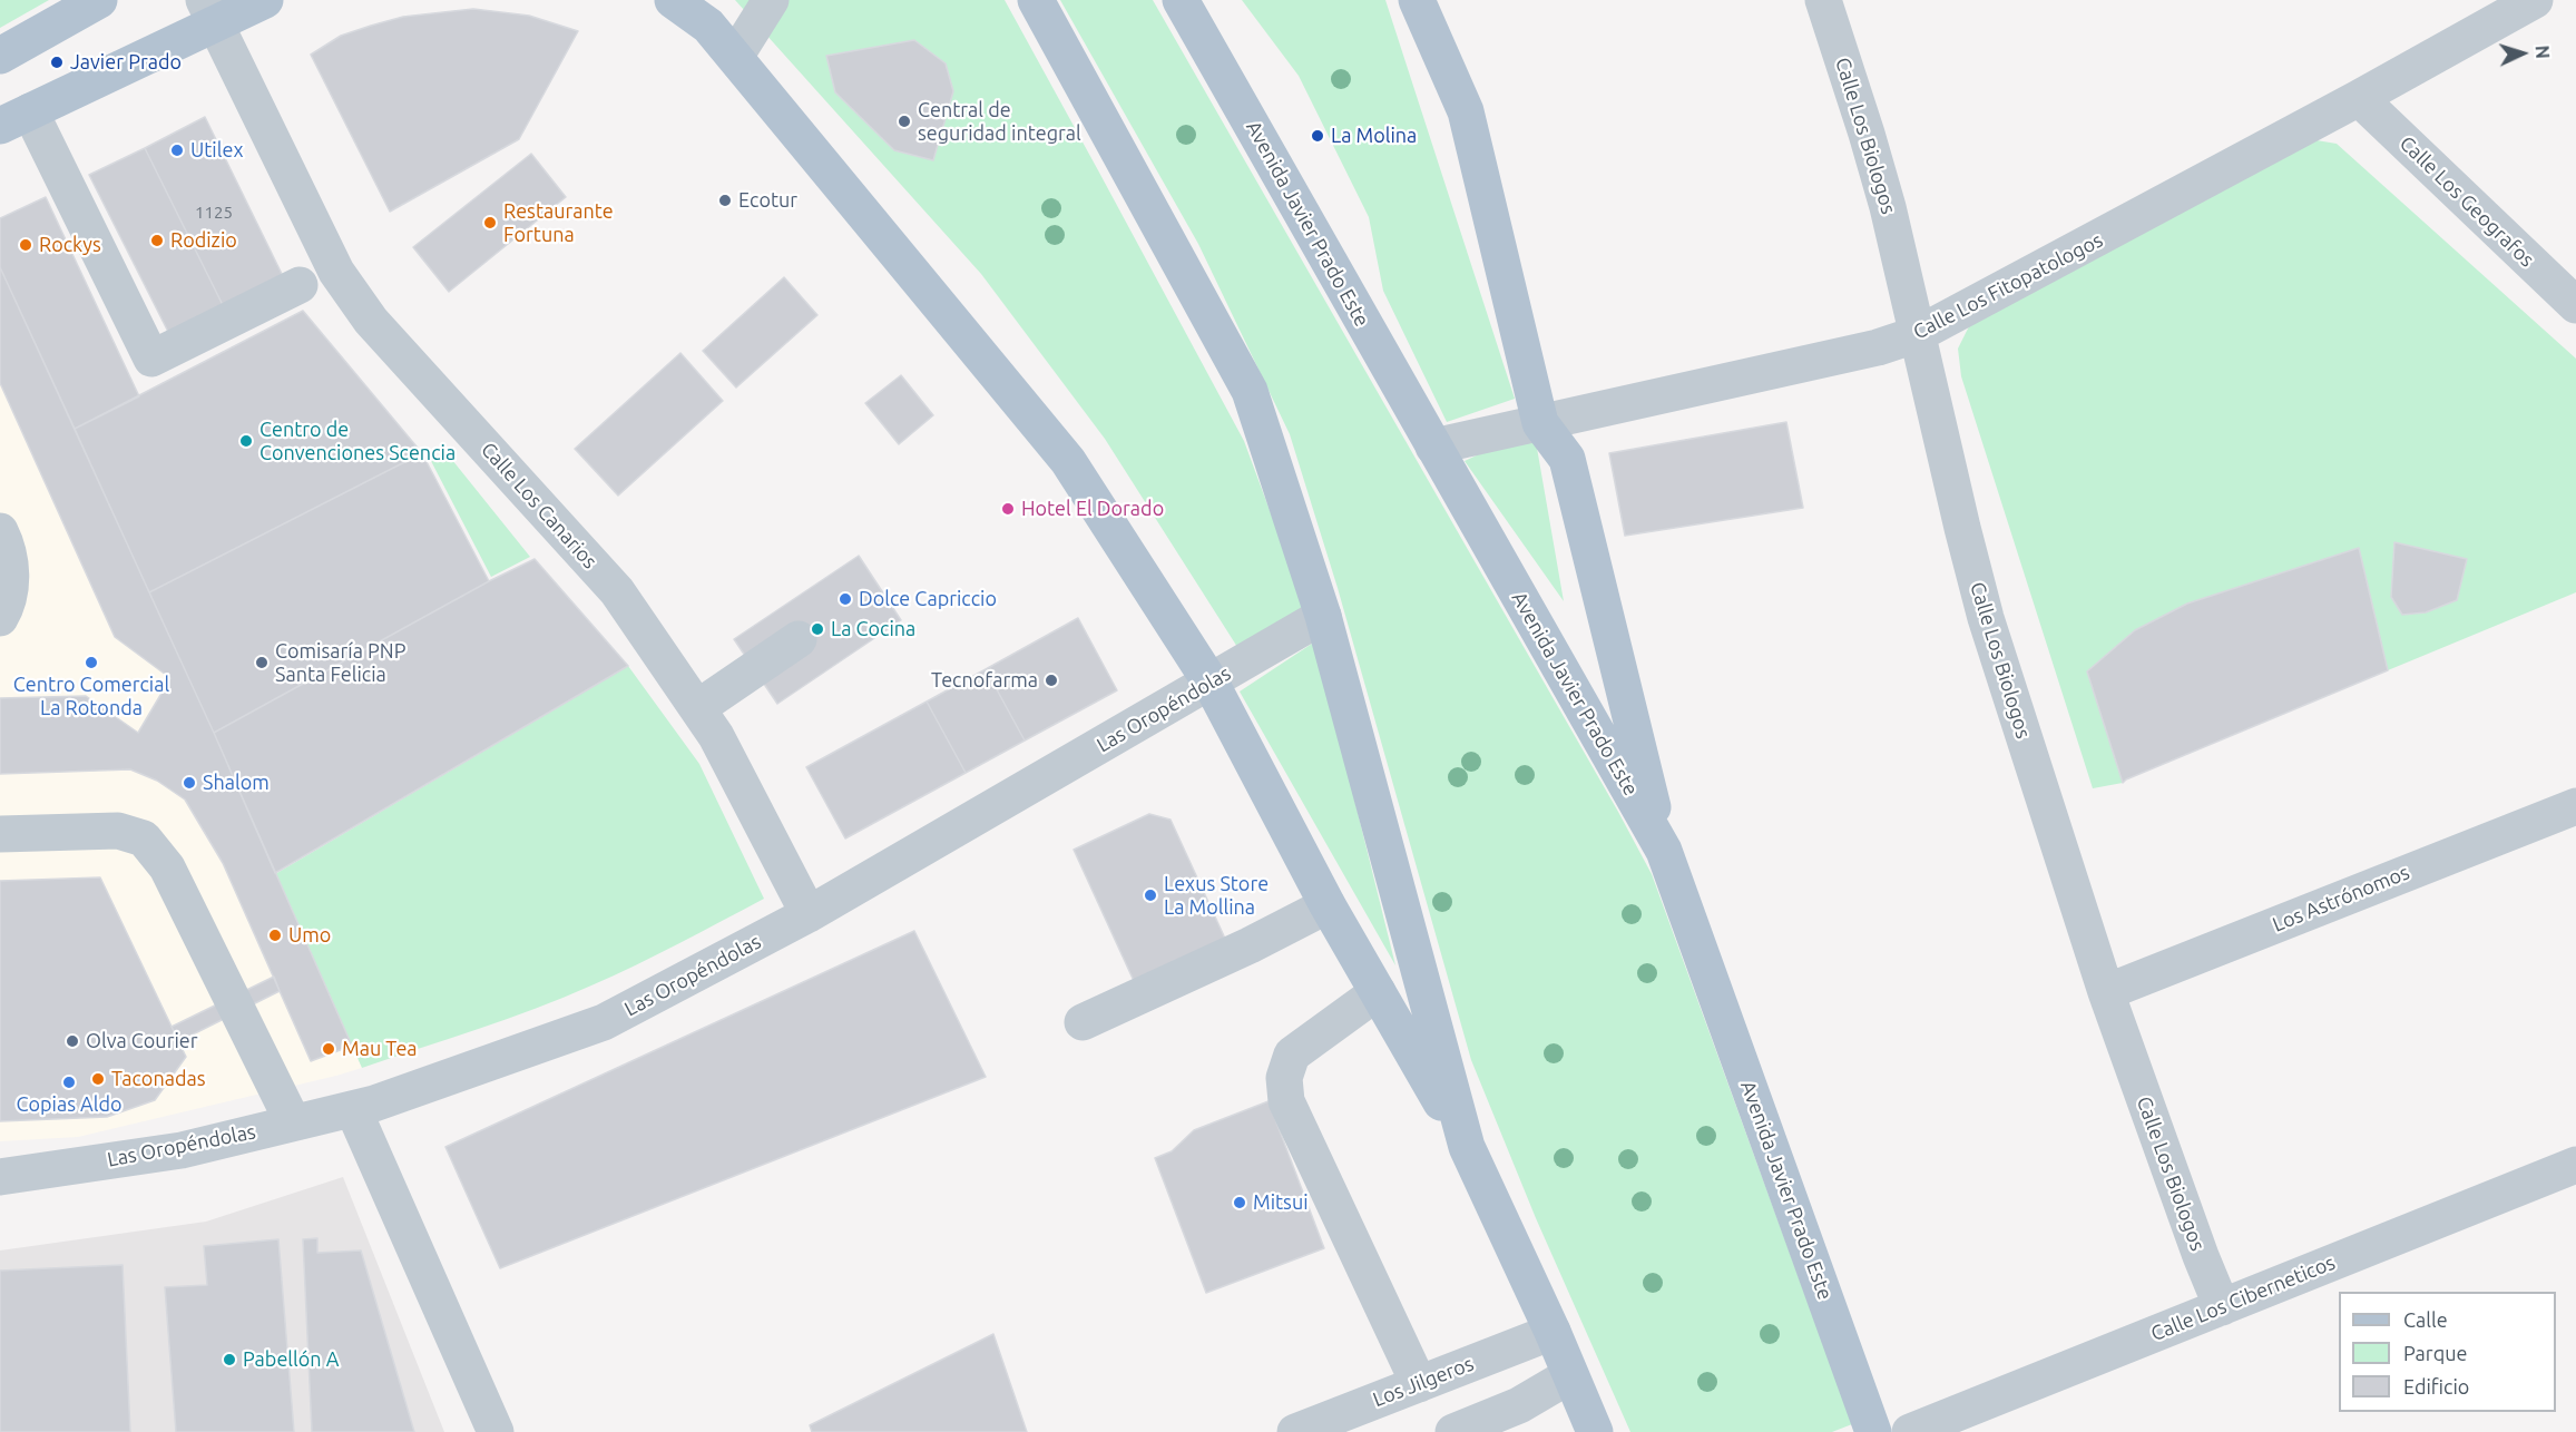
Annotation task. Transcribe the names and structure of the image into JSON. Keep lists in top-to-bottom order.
{
  "streets": {
    "main road": ["Avenida Javier Prado Este"],
    "street": [
      "Calle Los Biologos",
      "Calle Los Geografos",
      "Calle Los Fitopatologos",
      "Calle Los Canarios",
      "Las Oropéndolas",
      "Los Astrónomos",
      "Calle Los Ciberneticos",
      "Los Jilgeros"
    ]
  },
  "crossings": [
    ["Calle Los Biologos", "Calle Los Fitopatologos"],
    ["Calle Los Biologos", "Los Astrónomos"],
    ["Calle Los Biologos", "Calle Los Ciberneticos"],
    ["Calle Los Geografos", "Calle Los Fitopatologos"],
    ["Avenida Javier Prado Este", "Calle Los Fitopatologos"],
    ["Calle Los Canarios", "Las Oropéndolas"]
  ],
  "places": [
    "Javier Prado",
    "Central de seguridad integral",
    "La Molina",
    "Utilex",
    "Ecotur",
    "Restaurante Fortuna",
    "Rodizio",
    "Rockys",
    "Centro de Convenciones Scencia",
    "Hotel El Dorado",
    "Dolce Capriccio",
    "La Cocina",
    "Centro Comercial La Rotonda",
    "Comisaría PNP Santa Felicia",
    "Tecnofarma",
    "Shalom",
    "Lexus Store La Mollina",
    "Umo",
    "Olva Courier",
    "Mau Tea",
    "Taconadas",
    "Copias Aldo",
    "Mitsui",
    "Pabellón A"
  ],
  "house_numbers": ["1125"],
  "legend": ["Calle", "Parque", "Edificio"],
  "north": "right"
}
